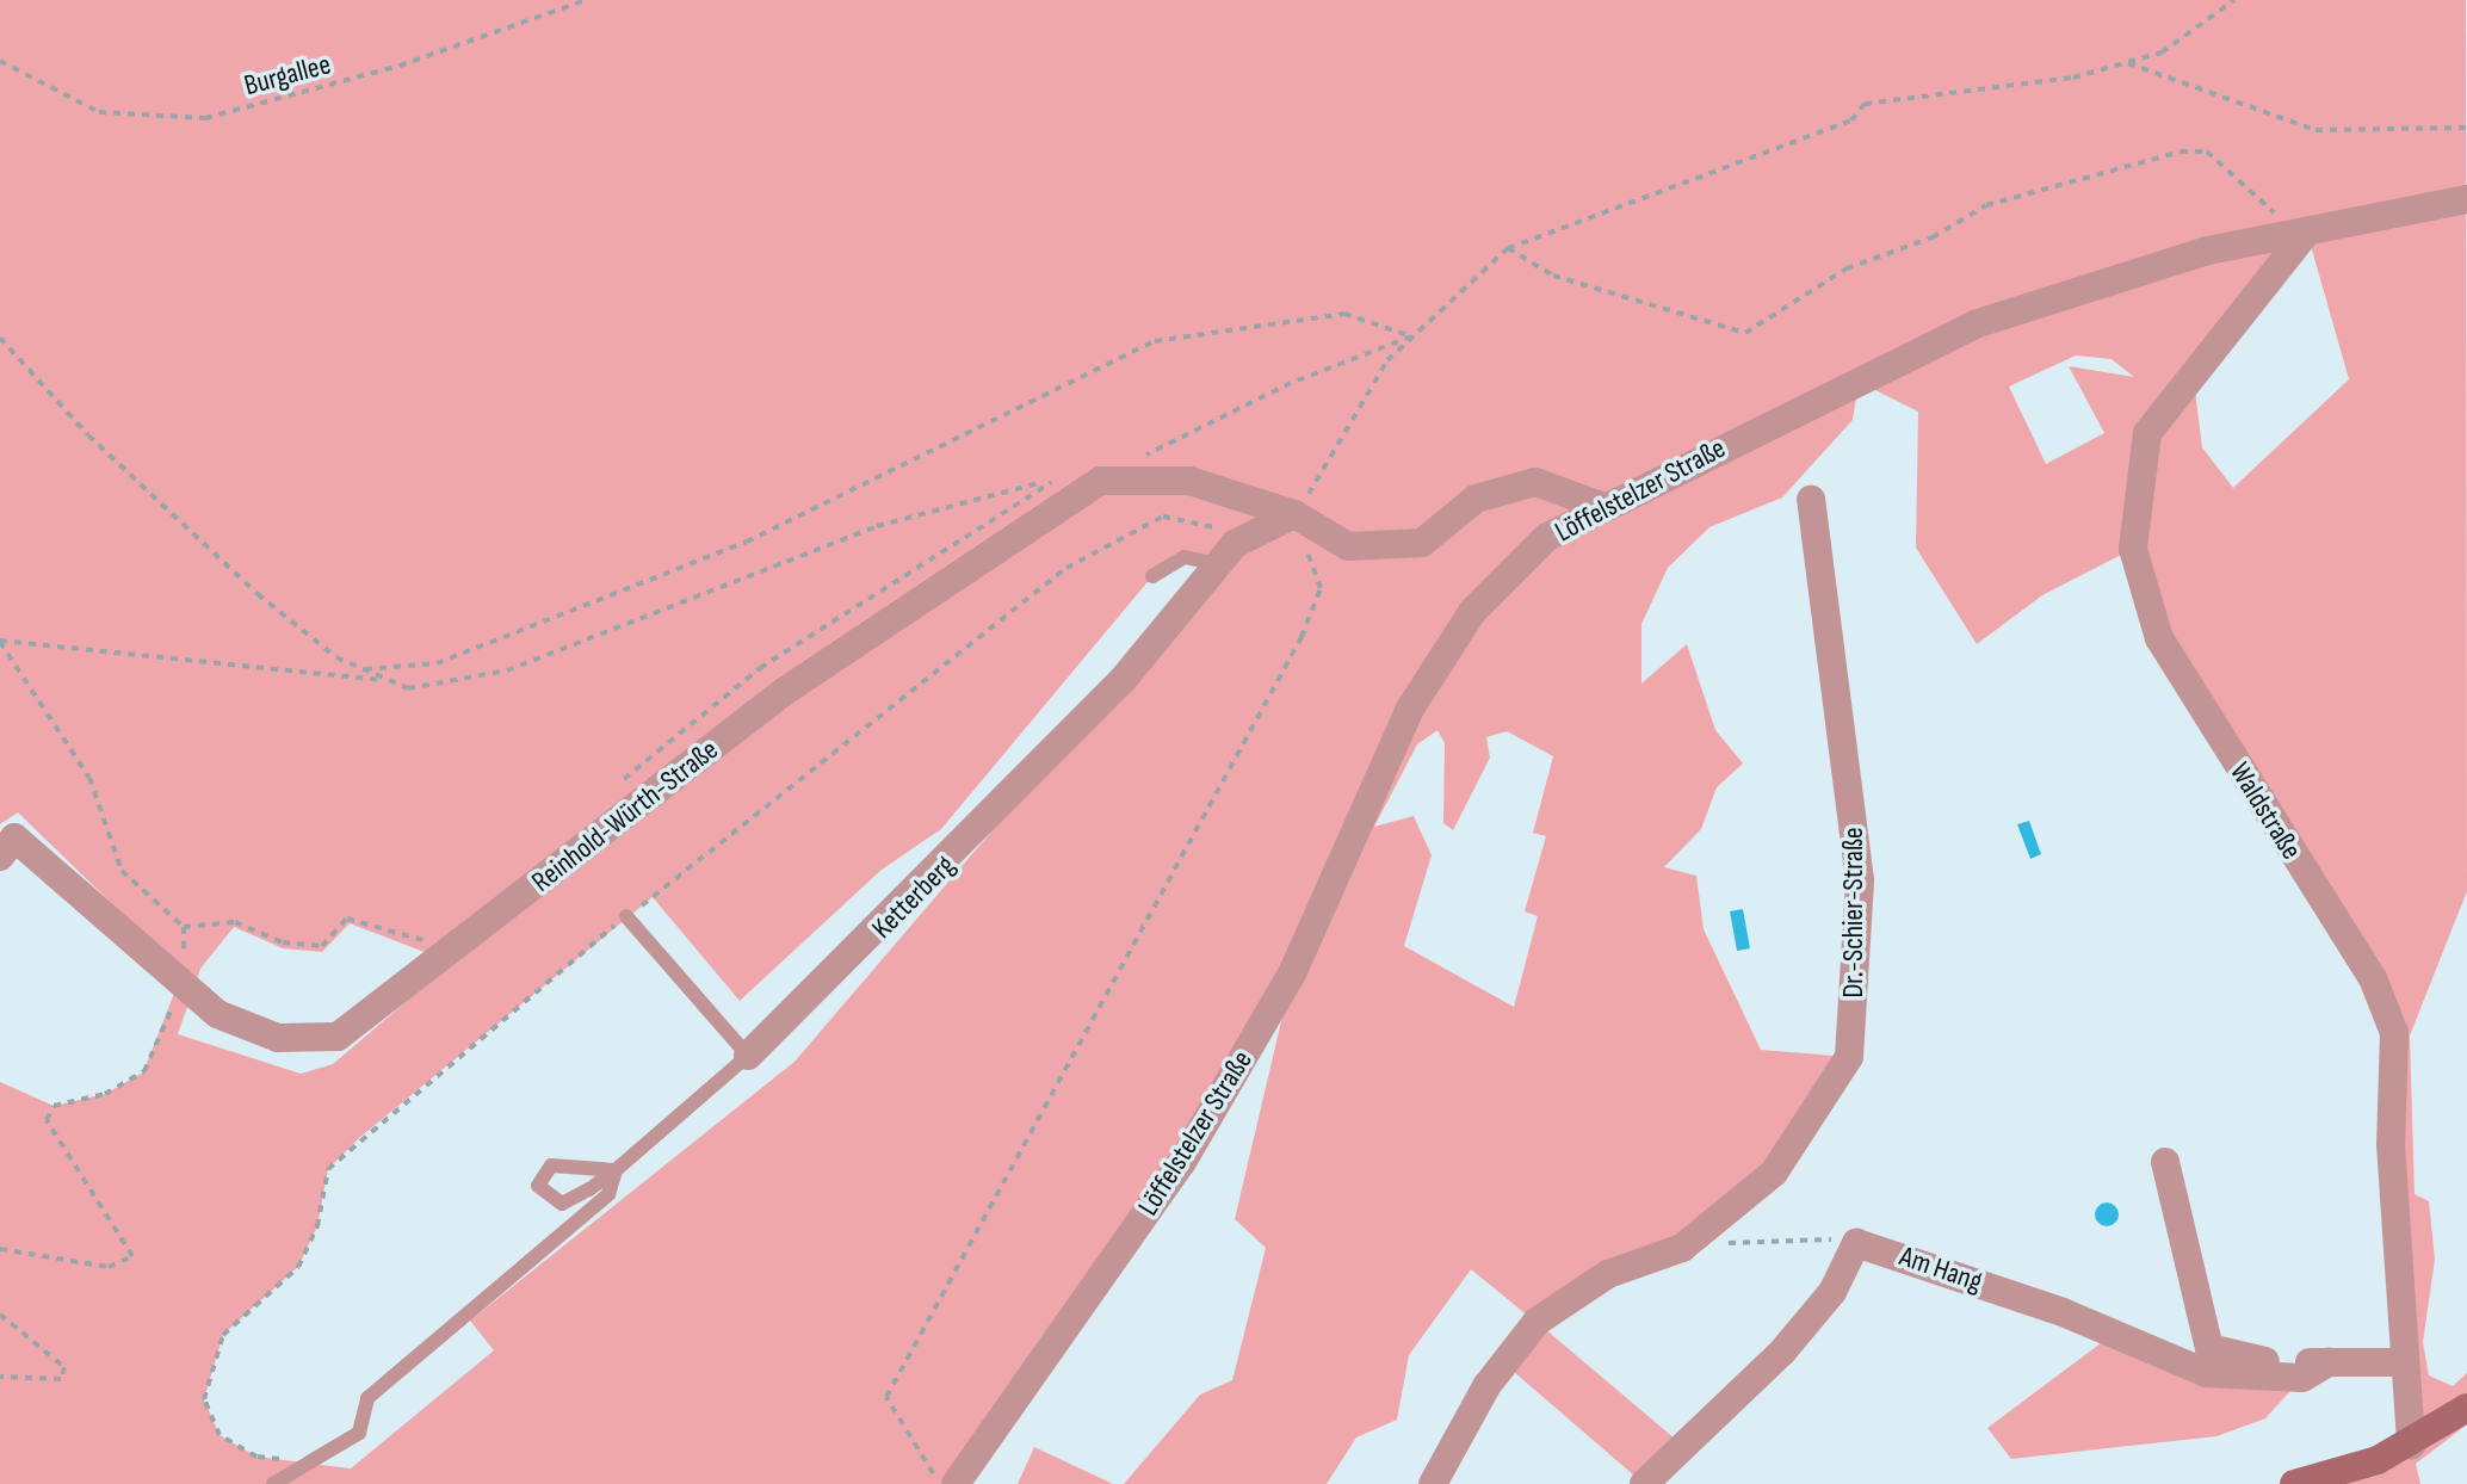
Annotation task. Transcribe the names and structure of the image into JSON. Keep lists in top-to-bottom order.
{
  "streets": {
    "street": [
      "Löffelstelzer Straße",
      "Waldstraße",
      "Reinhold-Würth-Straße",
      "Ketterberg",
      "Dr.-Schier-Straße",
      "Am Hang"
    ],
    "path": ["Burgallee"]
  },
  "crossings": [
    ["Löffelstelzer Straße", "Waldstraße"],
    ["Waldstraße", "Am Hang"]
  ]
}
